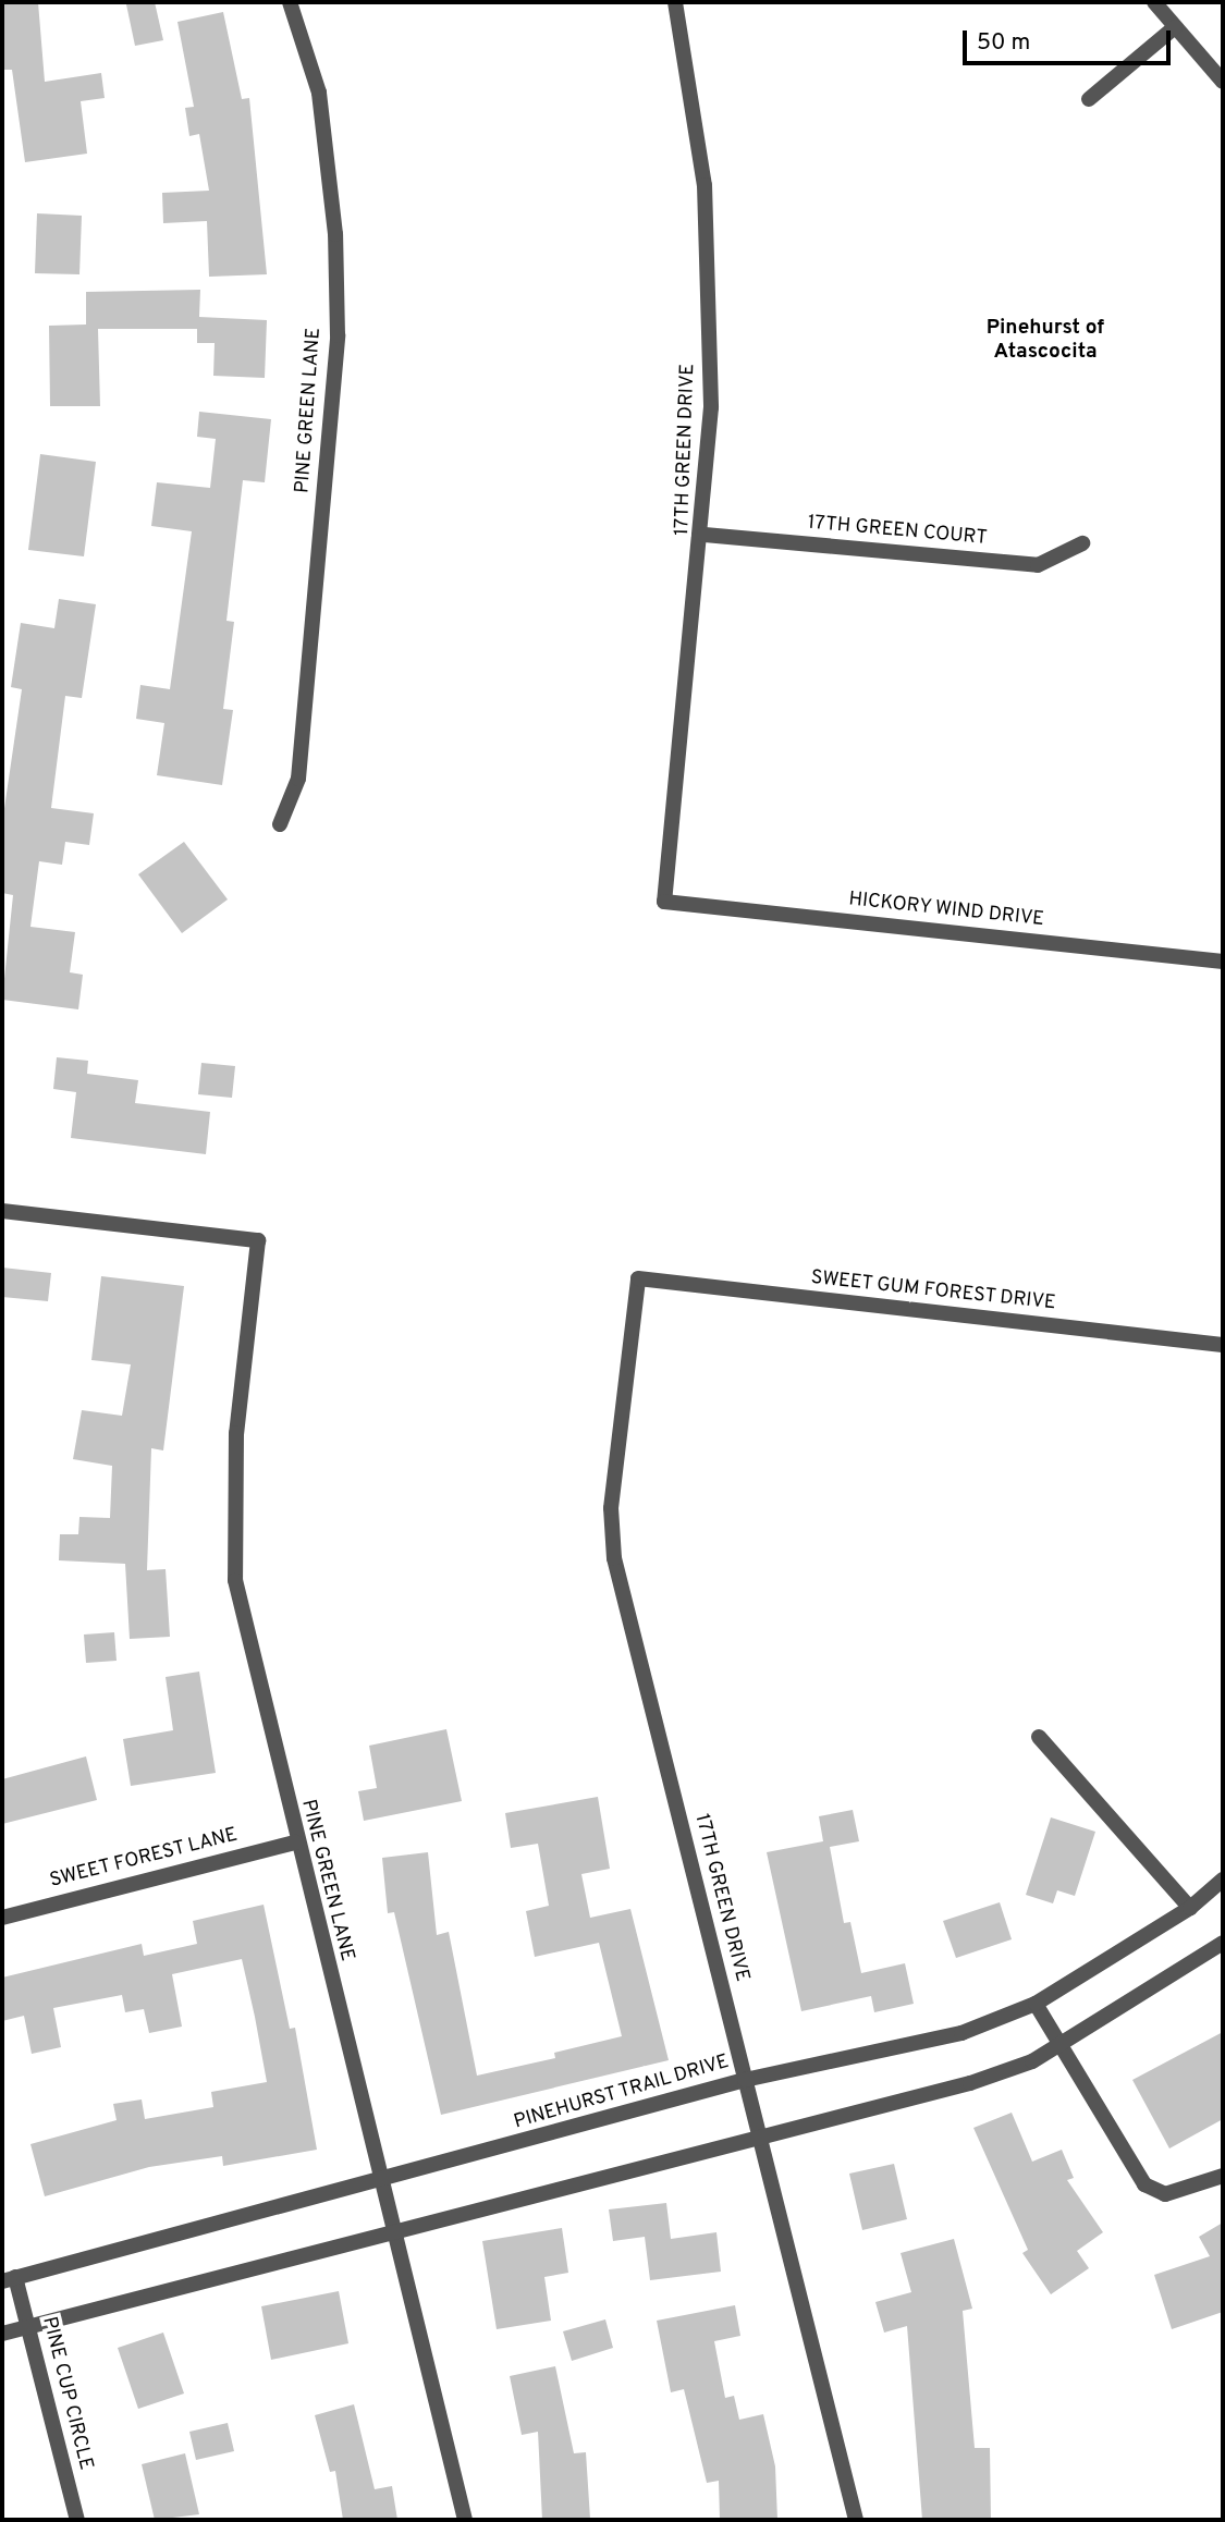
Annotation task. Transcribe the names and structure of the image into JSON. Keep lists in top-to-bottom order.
{
  "streets": {
    "street": [
      "PINE GREEN LANE",
      "17TH GREEN DRIVE",
      "17TH GREEN COURT",
      "HICKORY WIND DRIVE",
      "SWEET GUM FOREST DRIVE",
      "SWEET FOREST LANE",
      "PINEHURST TRAIL DRIVE",
      "PINE CUP CIRCLE"
    ]
  },
  "crossings": [
    ["PINE GREEN LANE", "SWEET FOREST LANE"],
    ["PINE GREEN LANE", "PINEHURST TRAIL DRIVE"],
    ["17TH GREEN DRIVE", "17TH GREEN COURT"],
    ["17TH GREEN DRIVE", "HICKORY WIND DRIVE"],
    ["17TH GREEN DRIVE", "SWEET GUM FOREST DRIVE"],
    ["17TH GREEN DRIVE", "PINEHURST TRAIL DRIVE"],
    ["PINEHURST TRAIL DRIVE", "PINE CUP CIRCLE"]
  ],
  "districts": ["Pinehurst of Atascocita"],
  "scale_bar": "50 m"
}
